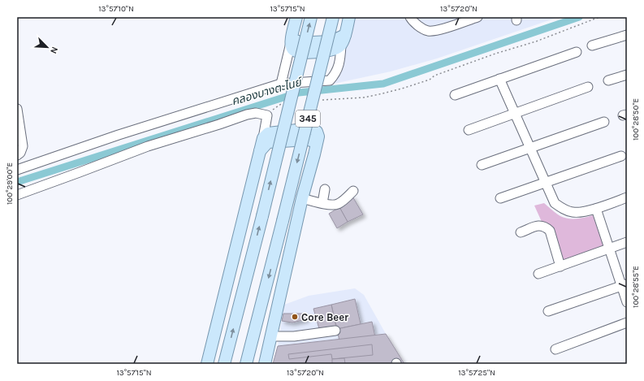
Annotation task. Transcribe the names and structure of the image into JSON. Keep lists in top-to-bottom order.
{
  "streets": {
    "main road": ["345"]
  },
  "water": ["คลองบางตะไนย์"],
  "places": ["Core Beer"],
  "north": "bottom right",
  "coordinates": [
    "13°57'10\"N",
    "13°57'15\"N",
    "13°57'20\"N",
    "100°28'50\"E",
    "100°29'00\"E",
    "100°28'55\"E",
    "13°57'25\"N"
  ]
}
